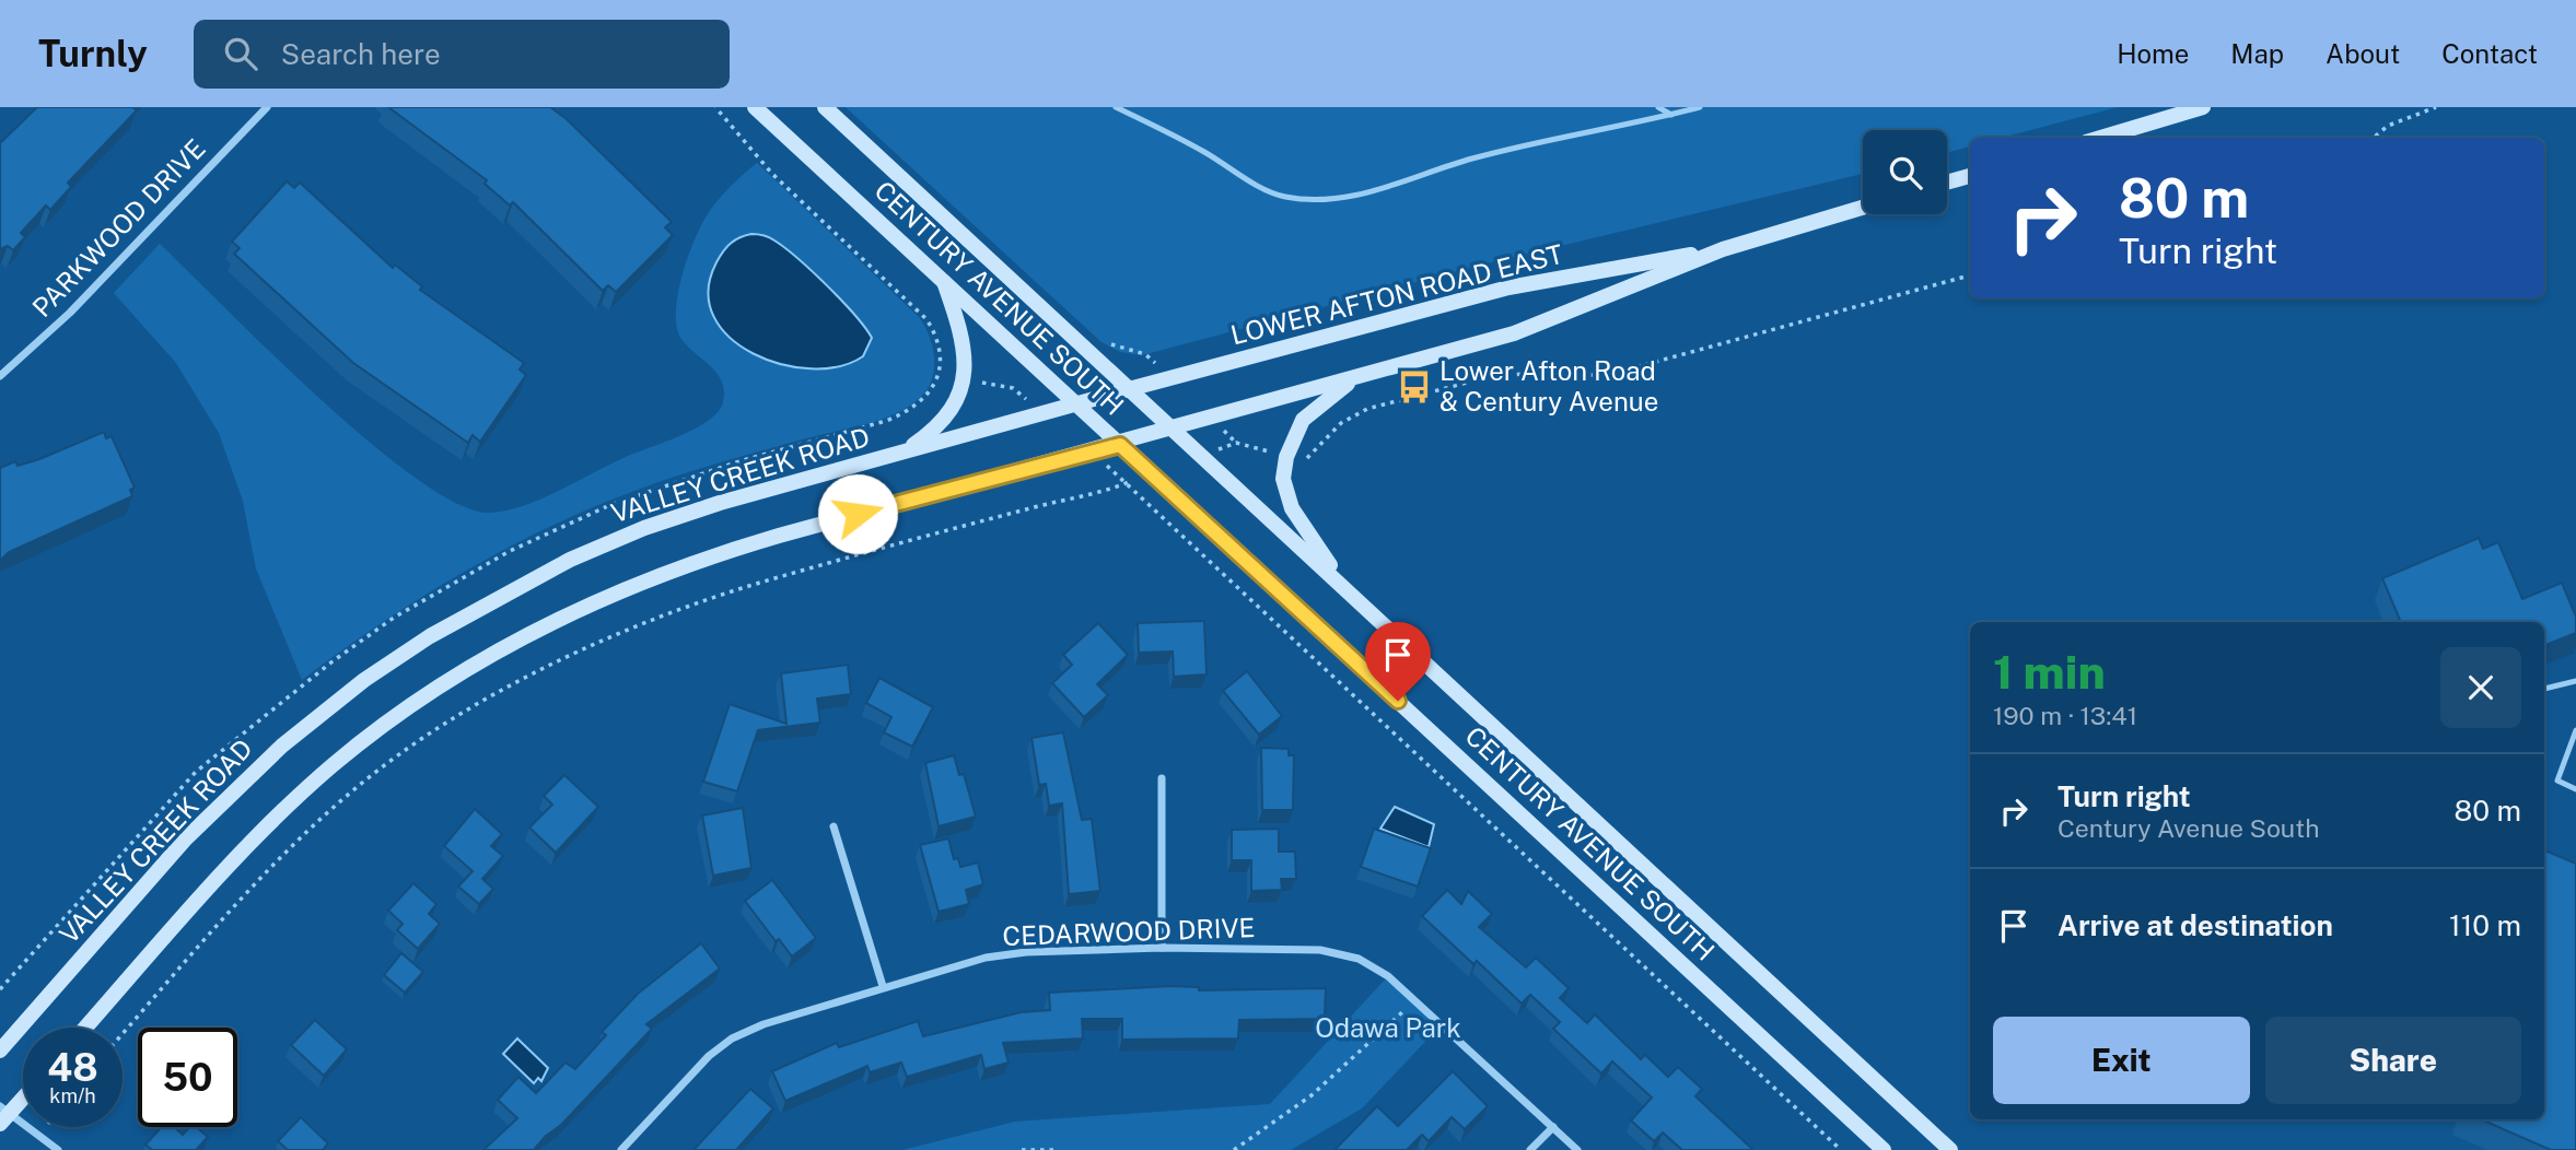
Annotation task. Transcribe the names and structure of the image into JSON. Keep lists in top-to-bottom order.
{
  "streets": {
    "main road": ["LOWER AFTON ROAD EAST", "CENTURY AVENUE SOUTH", "VALLEY CREEK ROAD"],
    "street": ["PARKWOOD DRIVE", "CEDARWOOD DRIVE"]
  },
  "crossings": [
    ["LOWER AFTON ROAD EAST", "CENTURY AVENUE SOUTH"],
    ["LOWER AFTON ROAD EAST", "VALLEY CREEK ROAD"],
    ["CENTURY AVENUE SOUTH", "VALLEY CREEK ROAD"]
  ],
  "parks": ["Odawa Park"],
  "places": {
    "bus stop": ["Lower Afton Road & Century Avenue"]
  },
  "page": {
    "header": "Turnly",
    "search": "Search here",
    "nav": [
      "Home",
      "Map",
      "About",
      "Contact"
    ],
    "turn": ["80 m", "Turn right"],
    "heading": ["1 min", "190 m · 13:41"],
    "list": [
      {
        "name": "Turn right",
        "note": "Century Avenue South",
        "value": "80 m"
      },
      {
        "name": "Arrive at destination",
        "value": "110 m"
      }
    ],
    "buttons": ["Exit", "Share"],
    "speed": "48 km/h",
    "limit": "50"
  }
}
